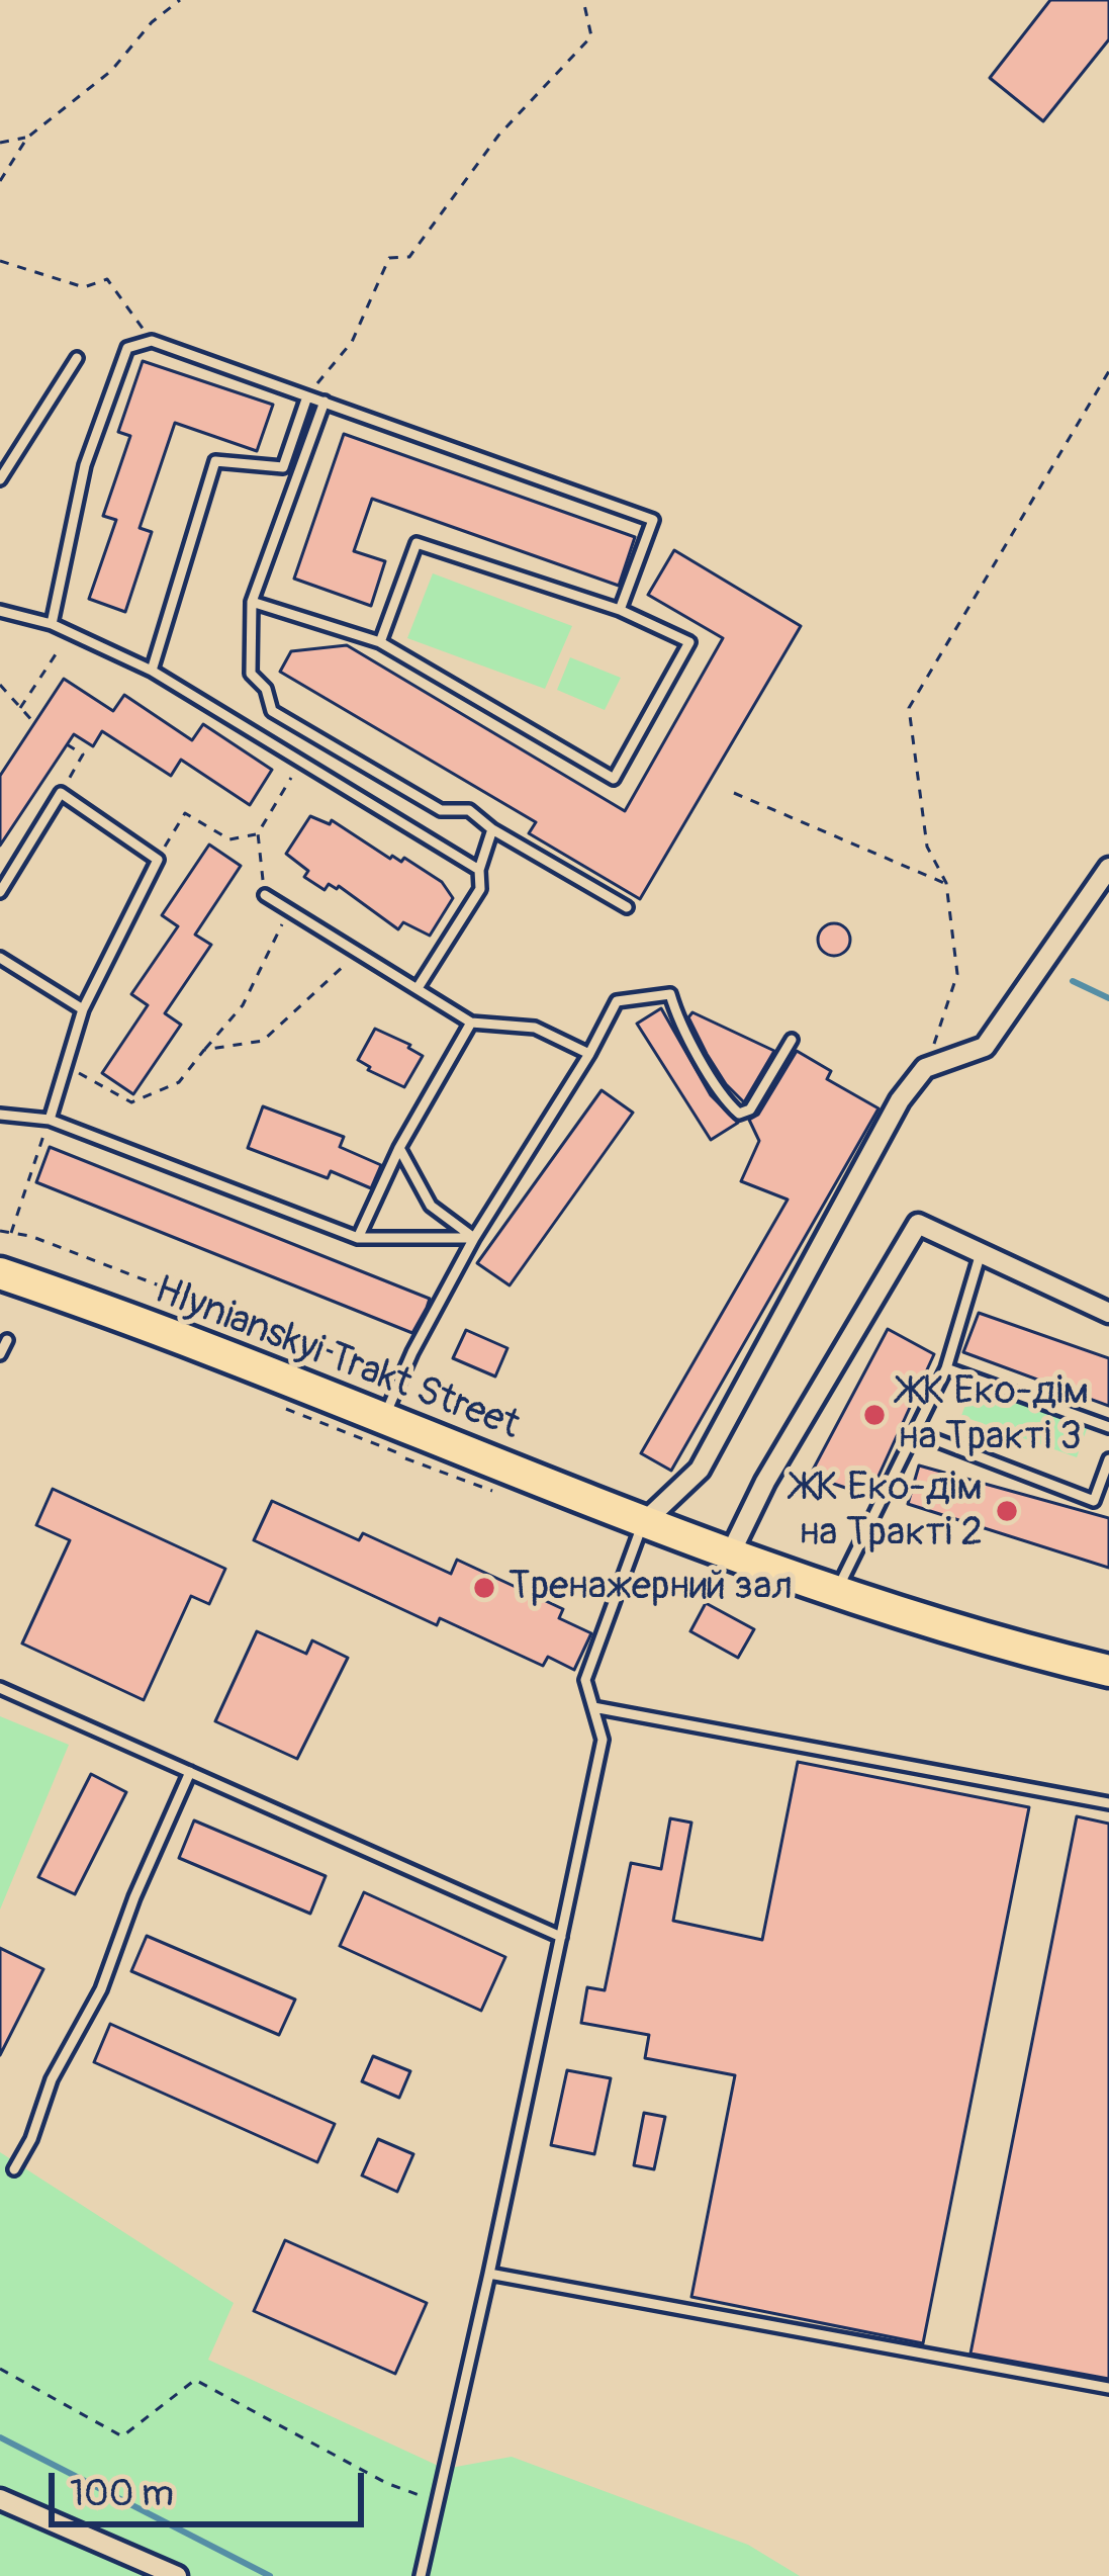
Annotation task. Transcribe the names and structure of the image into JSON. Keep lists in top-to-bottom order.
{
  "streets": {
    "main road": ["Hlynianskyi Trakt Street"]
  },
  "places": ["ЖК Еко-дім на Тракті 3", "ЖК Еко-дім на Тракті 2", "Тренажерний зал"],
  "scale_bar": "100 m"
}
